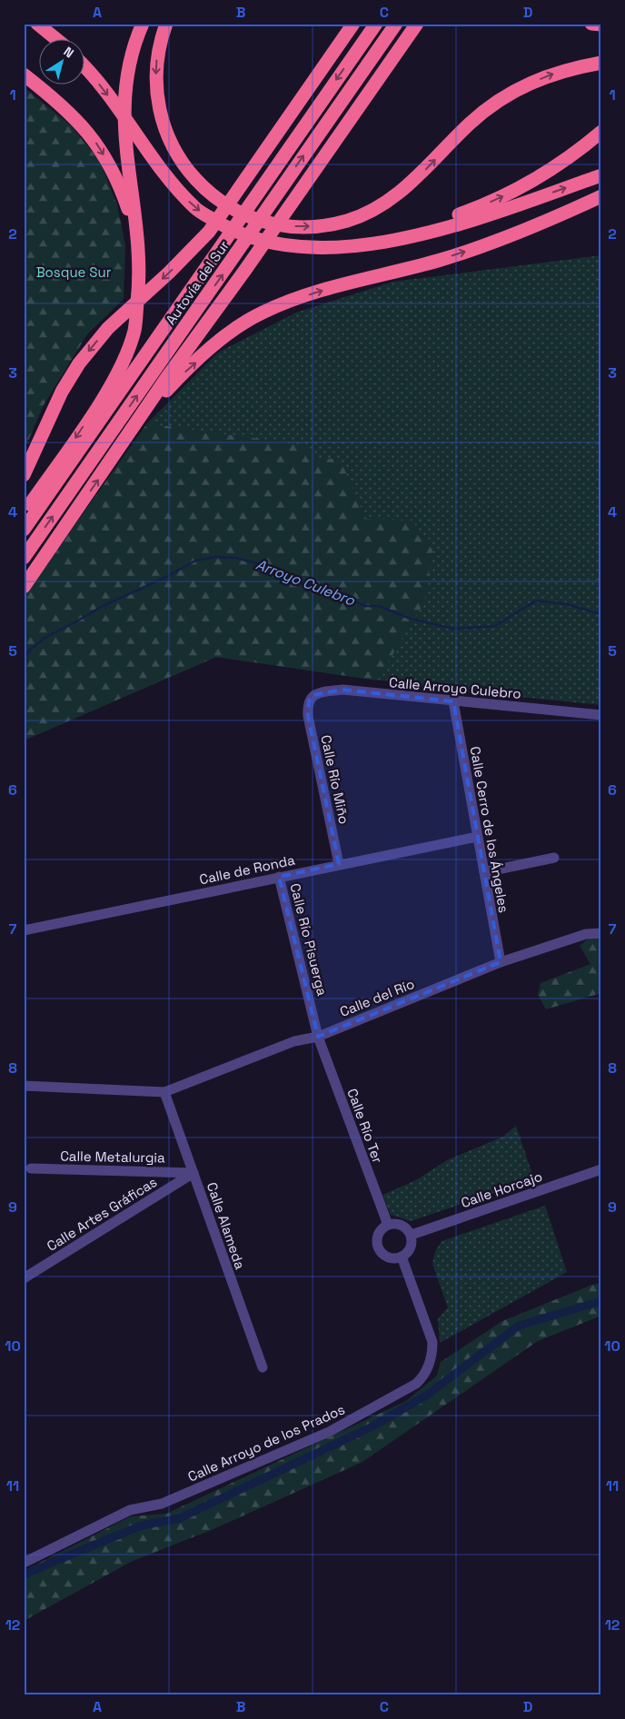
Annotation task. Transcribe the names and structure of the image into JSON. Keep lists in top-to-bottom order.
{
  "streets": {
    "highway": ["Autovía del Sur"],
    "street": [
      "Calle Arroyo Culebro",
      "Calle Río Miño",
      "Calle Cerro de los Ángeles",
      "Calle de Ronda",
      "Calle Río Pisuerga",
      "Calle del Río",
      "Calle Río Ter",
      "Calle Metalurgia",
      "Calle Horcajo",
      "Calle Artes Gráficas",
      "Calle Alameda",
      "Calle Arroyo de los Prados"
    ]
  },
  "crossings": [
    ["Calle Arroyo Culebro", "Calle Río Miño"],
    ["Calle Arroyo Culebro", "Calle Cerro de los Ángeles"],
    ["Calle Río Miño", "Calle de Ronda"],
    ["Calle Cerro de los Ángeles", "Calle de Ronda"],
    ["Calle Cerro de los Ángeles", "Calle del Río"],
    ["Calle de Ronda", "Calle Río Pisuerga"],
    ["Calle Río Pisuerga", "Calle del Río"],
    ["Calle Río Pisuerga", "Calle Río Ter"],
    ["Calle del Río", "Calle Río Ter"],
    ["Calle del Río", "Calle Alameda"],
    ["Calle Río Ter", "Calle Horcajo"],
    ["Calle Río Ter", "Calle Arroyo de los Prados"],
    ["Calle Metalurgia", "Calle Artes Gráficas"],
    ["Calle Metalurgia", "Calle Alameda"],
    ["Calle Horcajo", "Calle Arroyo de los Prados"],
    ["Calle Artes Gráficas", "Calle Alameda"]
  ],
  "water": ["Arroyo Culebro"],
  "parks": ["Bosque Sur"],
  "north": "top right",
  "grid": {
    "columns": [
      "A",
      "B",
      "C",
      "D"
    ],
    "rows": [
      "1",
      "2",
      "3",
      "4",
      "5",
      "6",
      "7",
      "8",
      "9",
      "10",
      "11",
      "12"
    ]
  }
}
